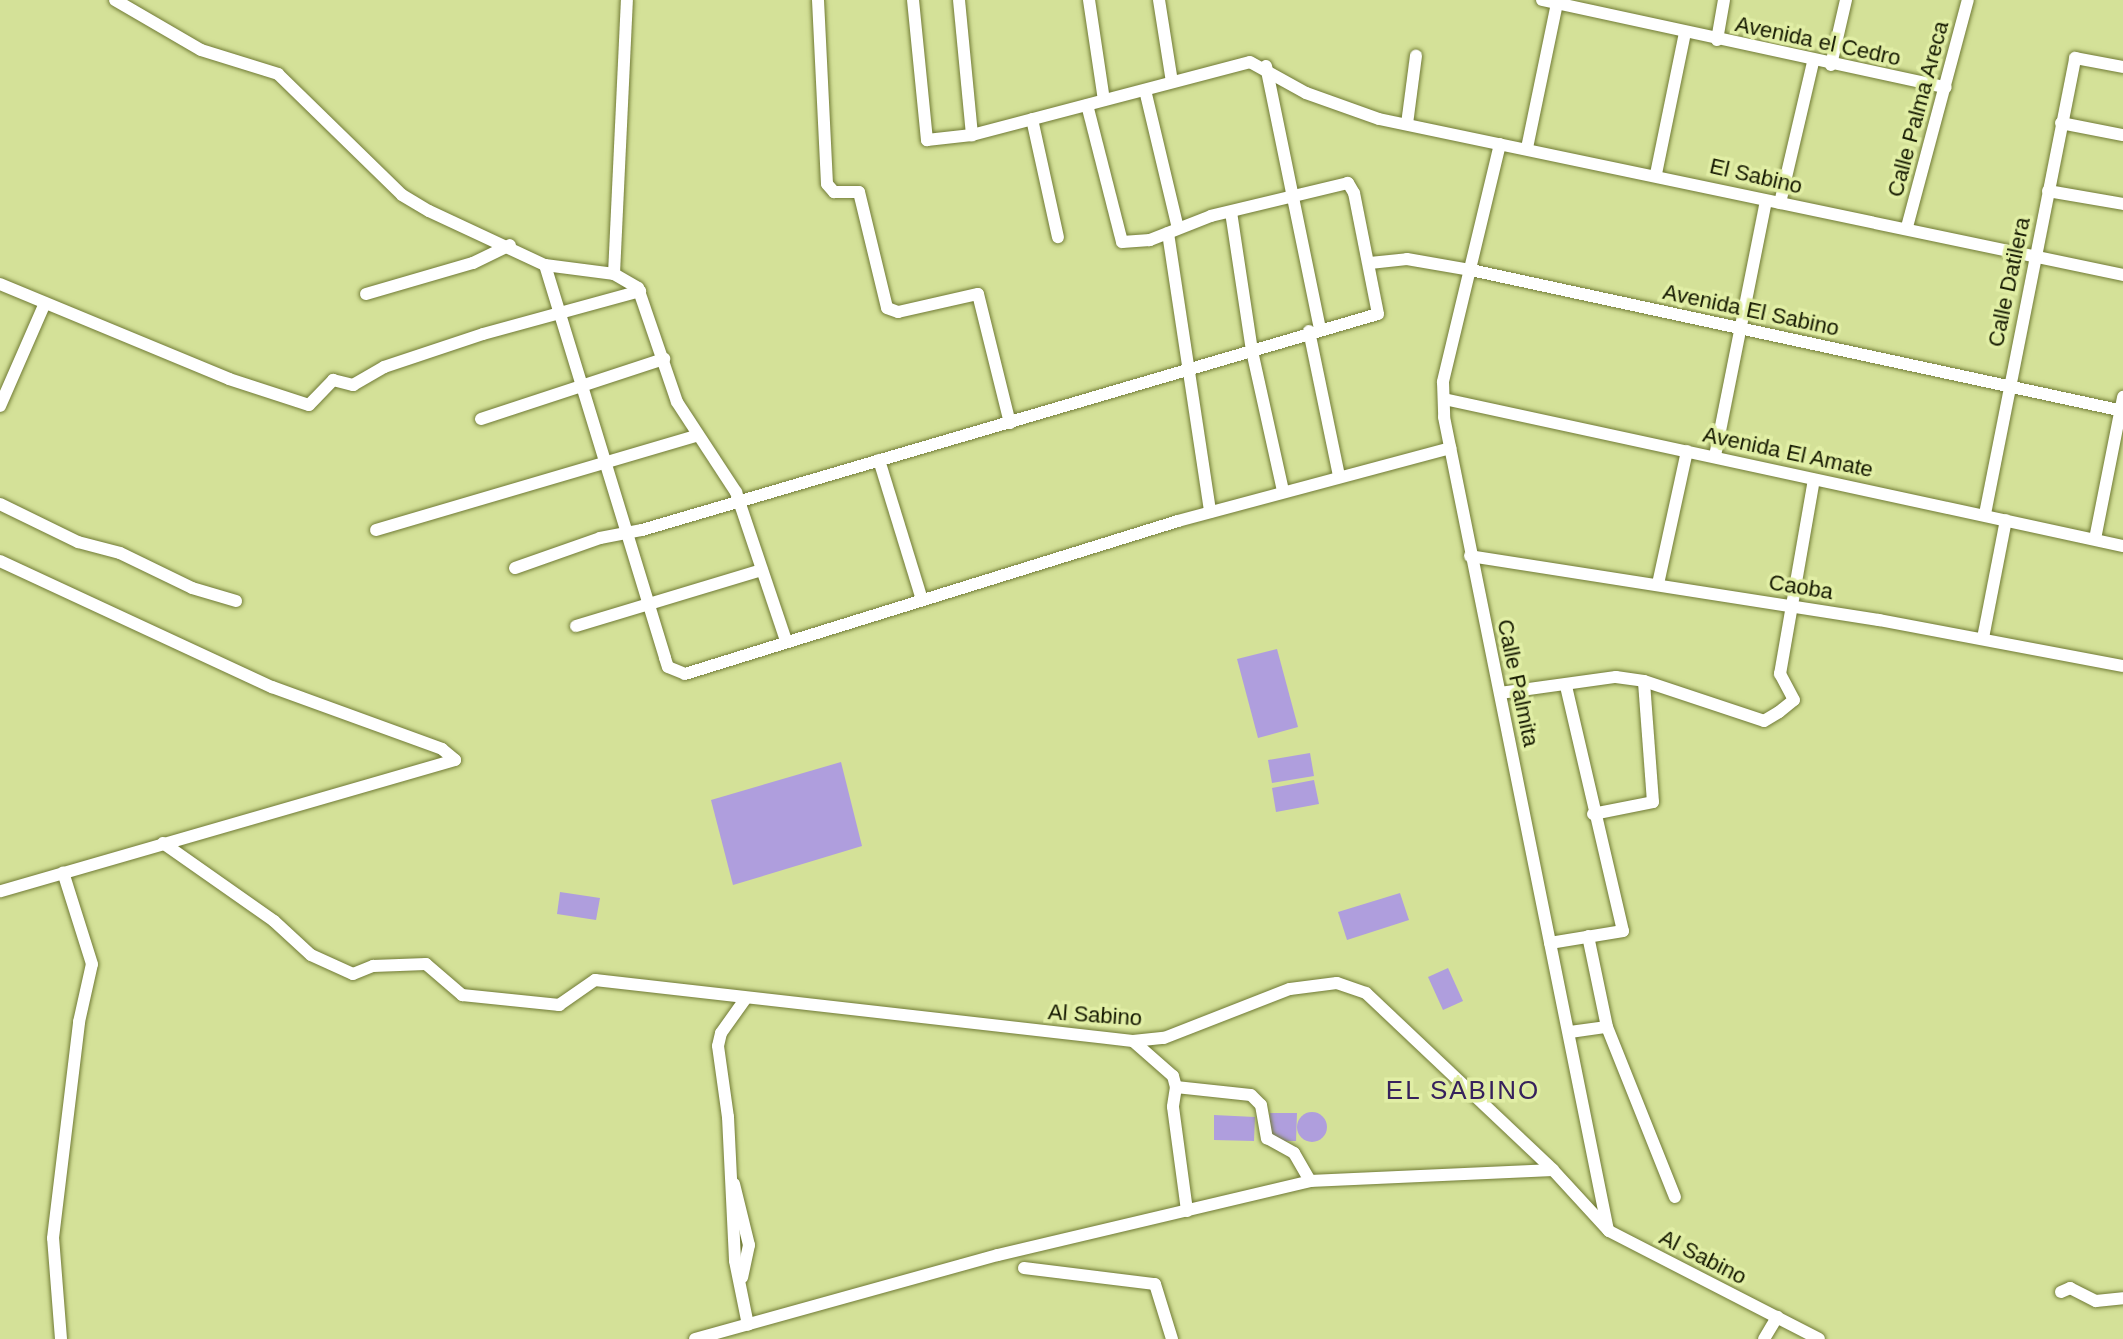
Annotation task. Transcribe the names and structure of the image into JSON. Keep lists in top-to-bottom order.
{
  "streets": {
    "street": [
      "Avenida el Cedro",
      "Calle Palma Areca",
      "El Sabino",
      "Calle Datilera",
      "Avenida El Sabino",
      "Avenida El Amate",
      "Caoba",
      "Calle Palmita",
      "Al Sabino"
    ]
  },
  "crossings": [
    ["Avenida el Cedro", "Calle Palma Areca"],
    ["Calle Palma Areca", "El Sabino"],
    ["El Sabino", "Calle Datilera"],
    ["El Sabino", "Calle Palmita"],
    ["Calle Datilera", "Avenida El Sabino"],
    ["Calle Datilera", "Avenida El Amate"],
    ["Avenida El Sabino", "Calle Palmita"],
    ["Avenida El Amate", "Calle Palmita"],
    ["Caoba", "Calle Palmita"],
    ["Calle Palmita", "Al Sabino"]
  ],
  "districts": ["EL SABINO"]
}
